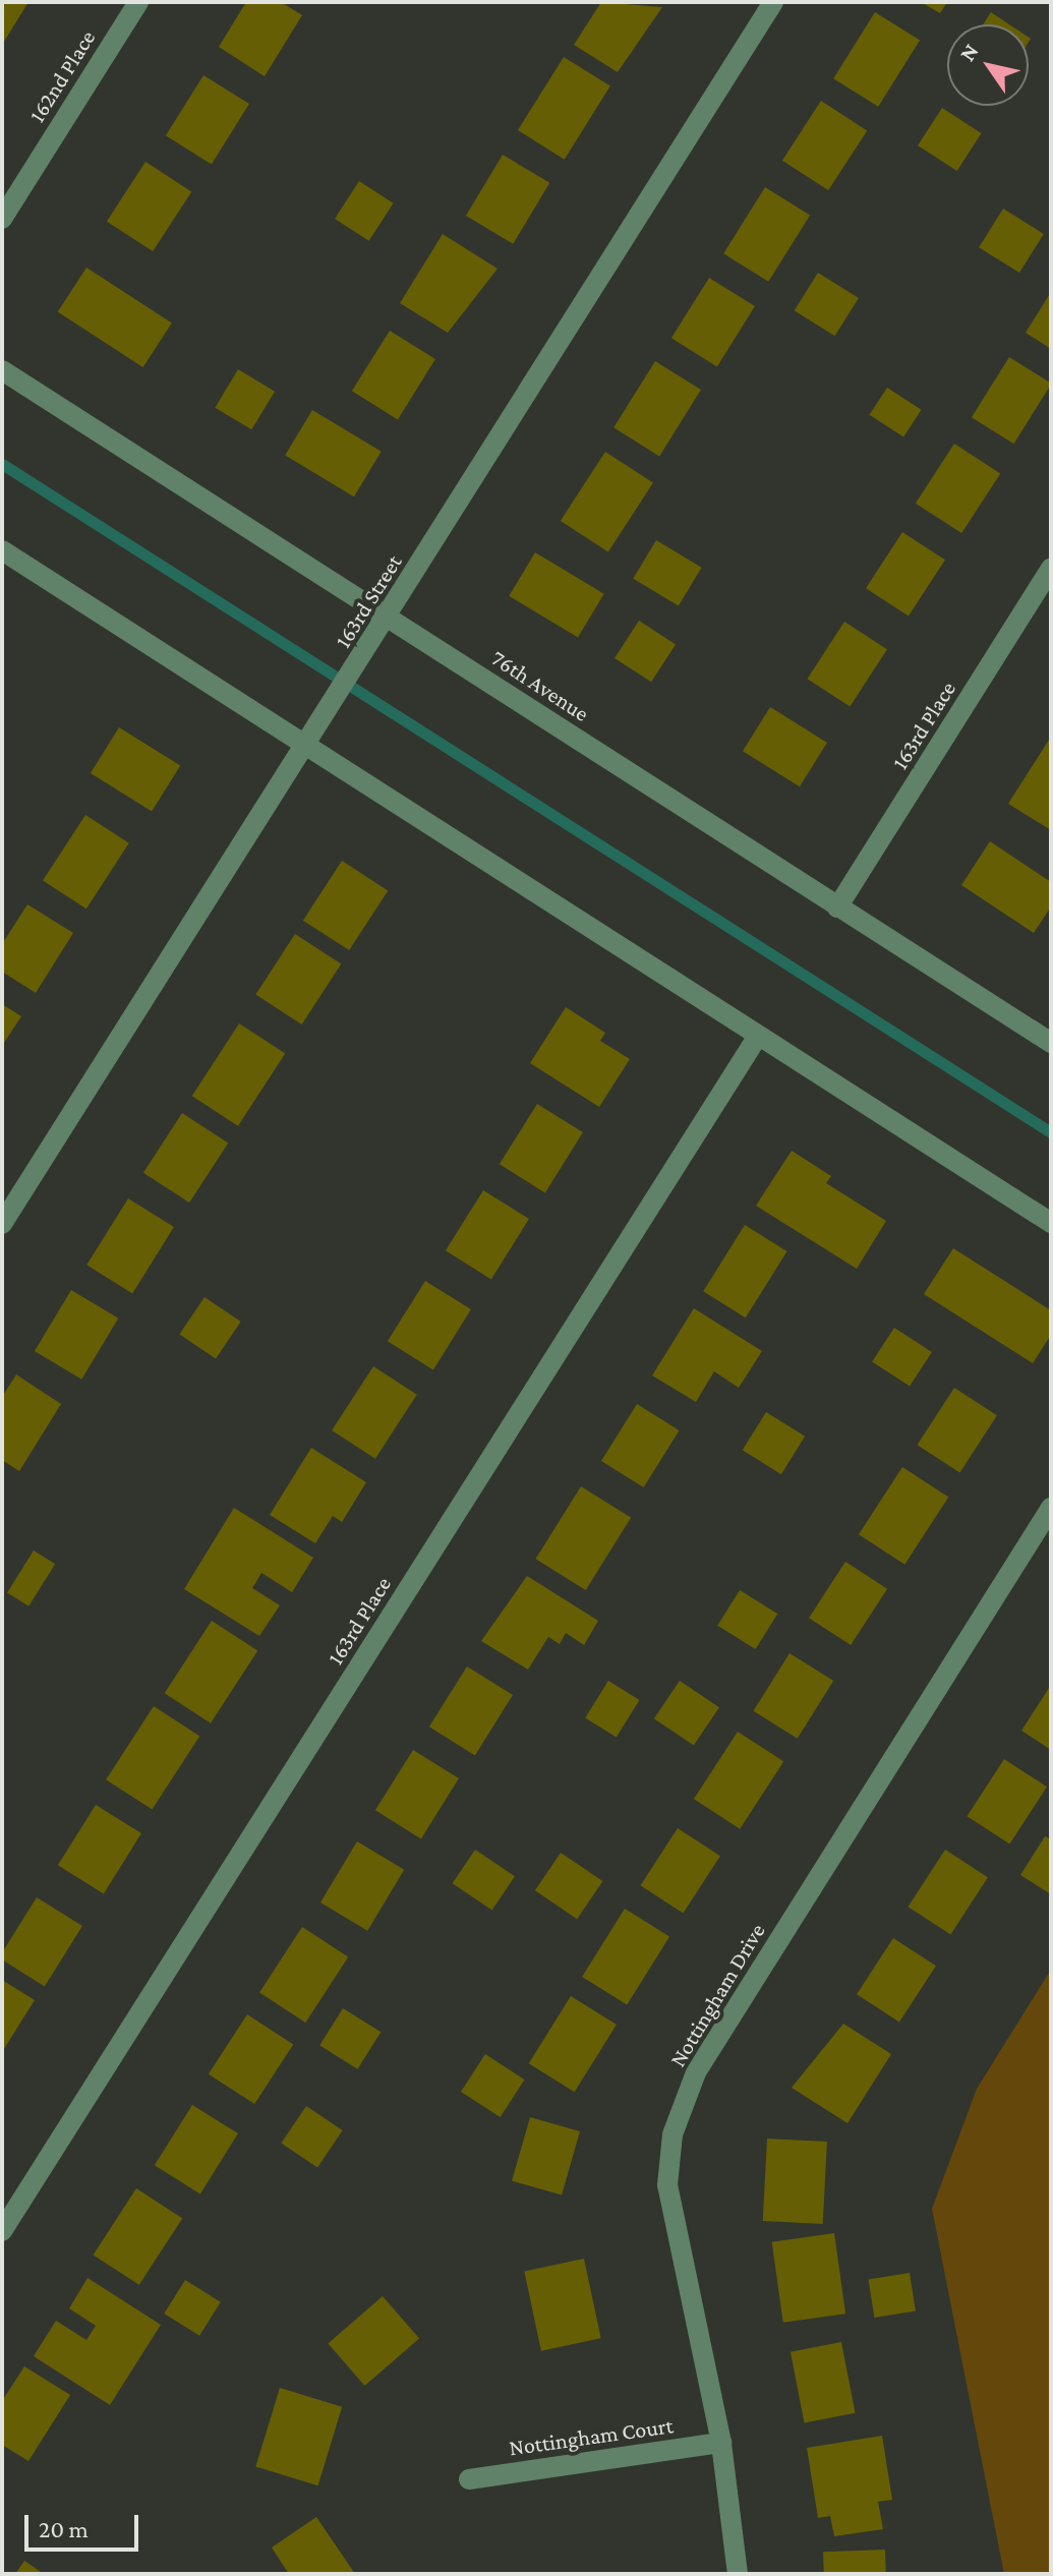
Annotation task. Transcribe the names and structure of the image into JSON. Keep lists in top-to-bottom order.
{
  "streets": {
    "street": [
      "162nd Place",
      "163rd Street",
      "76th Avenue",
      "163rd Place",
      "Nottingham Drive",
      "Nottingham Court"
    ]
  },
  "crossings": [
    ["163rd Street", "76th Avenue"],
    ["76th Avenue", "163rd Place"],
    ["Nottingham Drive", "Nottingham Court"]
  ],
  "scale_bar": "20 m",
  "north": "top left"
}
